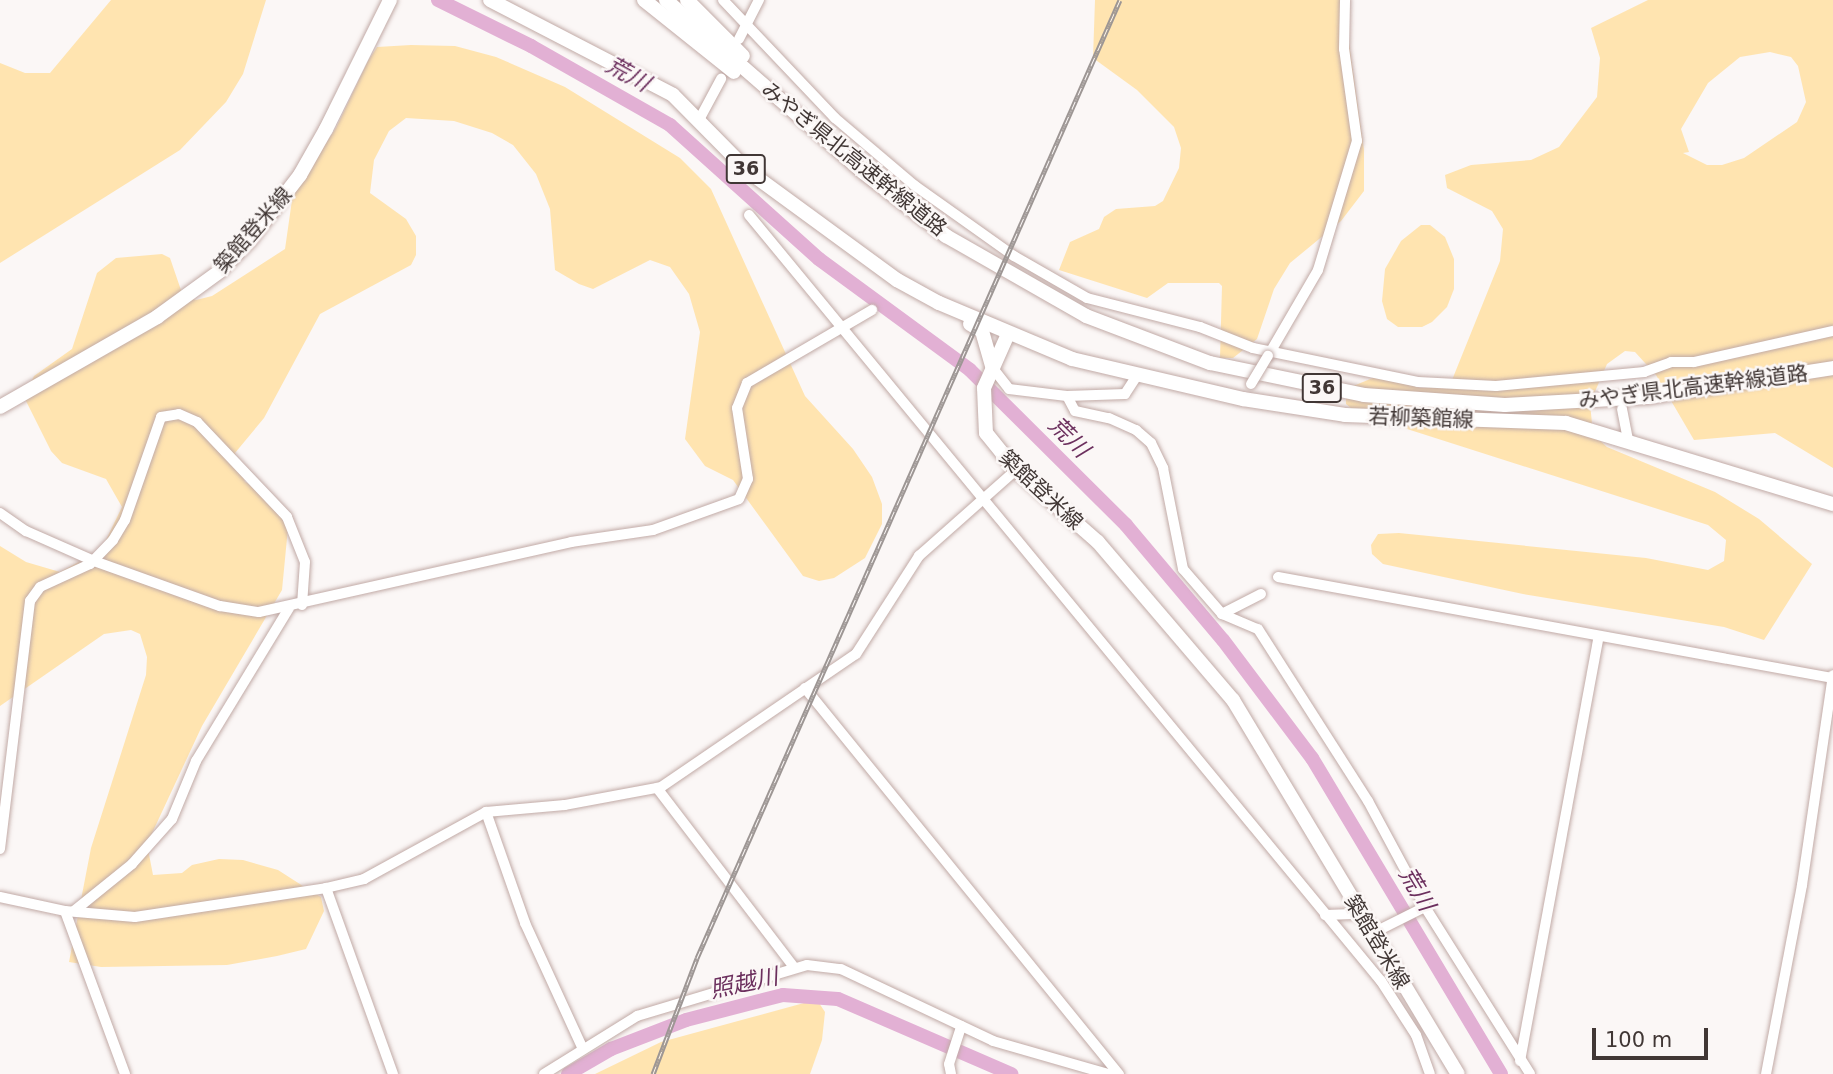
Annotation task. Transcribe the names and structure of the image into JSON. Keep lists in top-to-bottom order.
{
  "streets": {
    "main road": [
      "みやぎ県北高速幹線道路",
      "36",
      "築館登米線",
      "若柳築館線"
    ]
  },
  "crossings": [
    ["36", "築館登米線"],
    ["36", "若柳築館線"],
    ["築館登米線", "若柳築館線"]
  ],
  "water": ["荒川", "照越川"],
  "scale_bar": "100 m"
}
